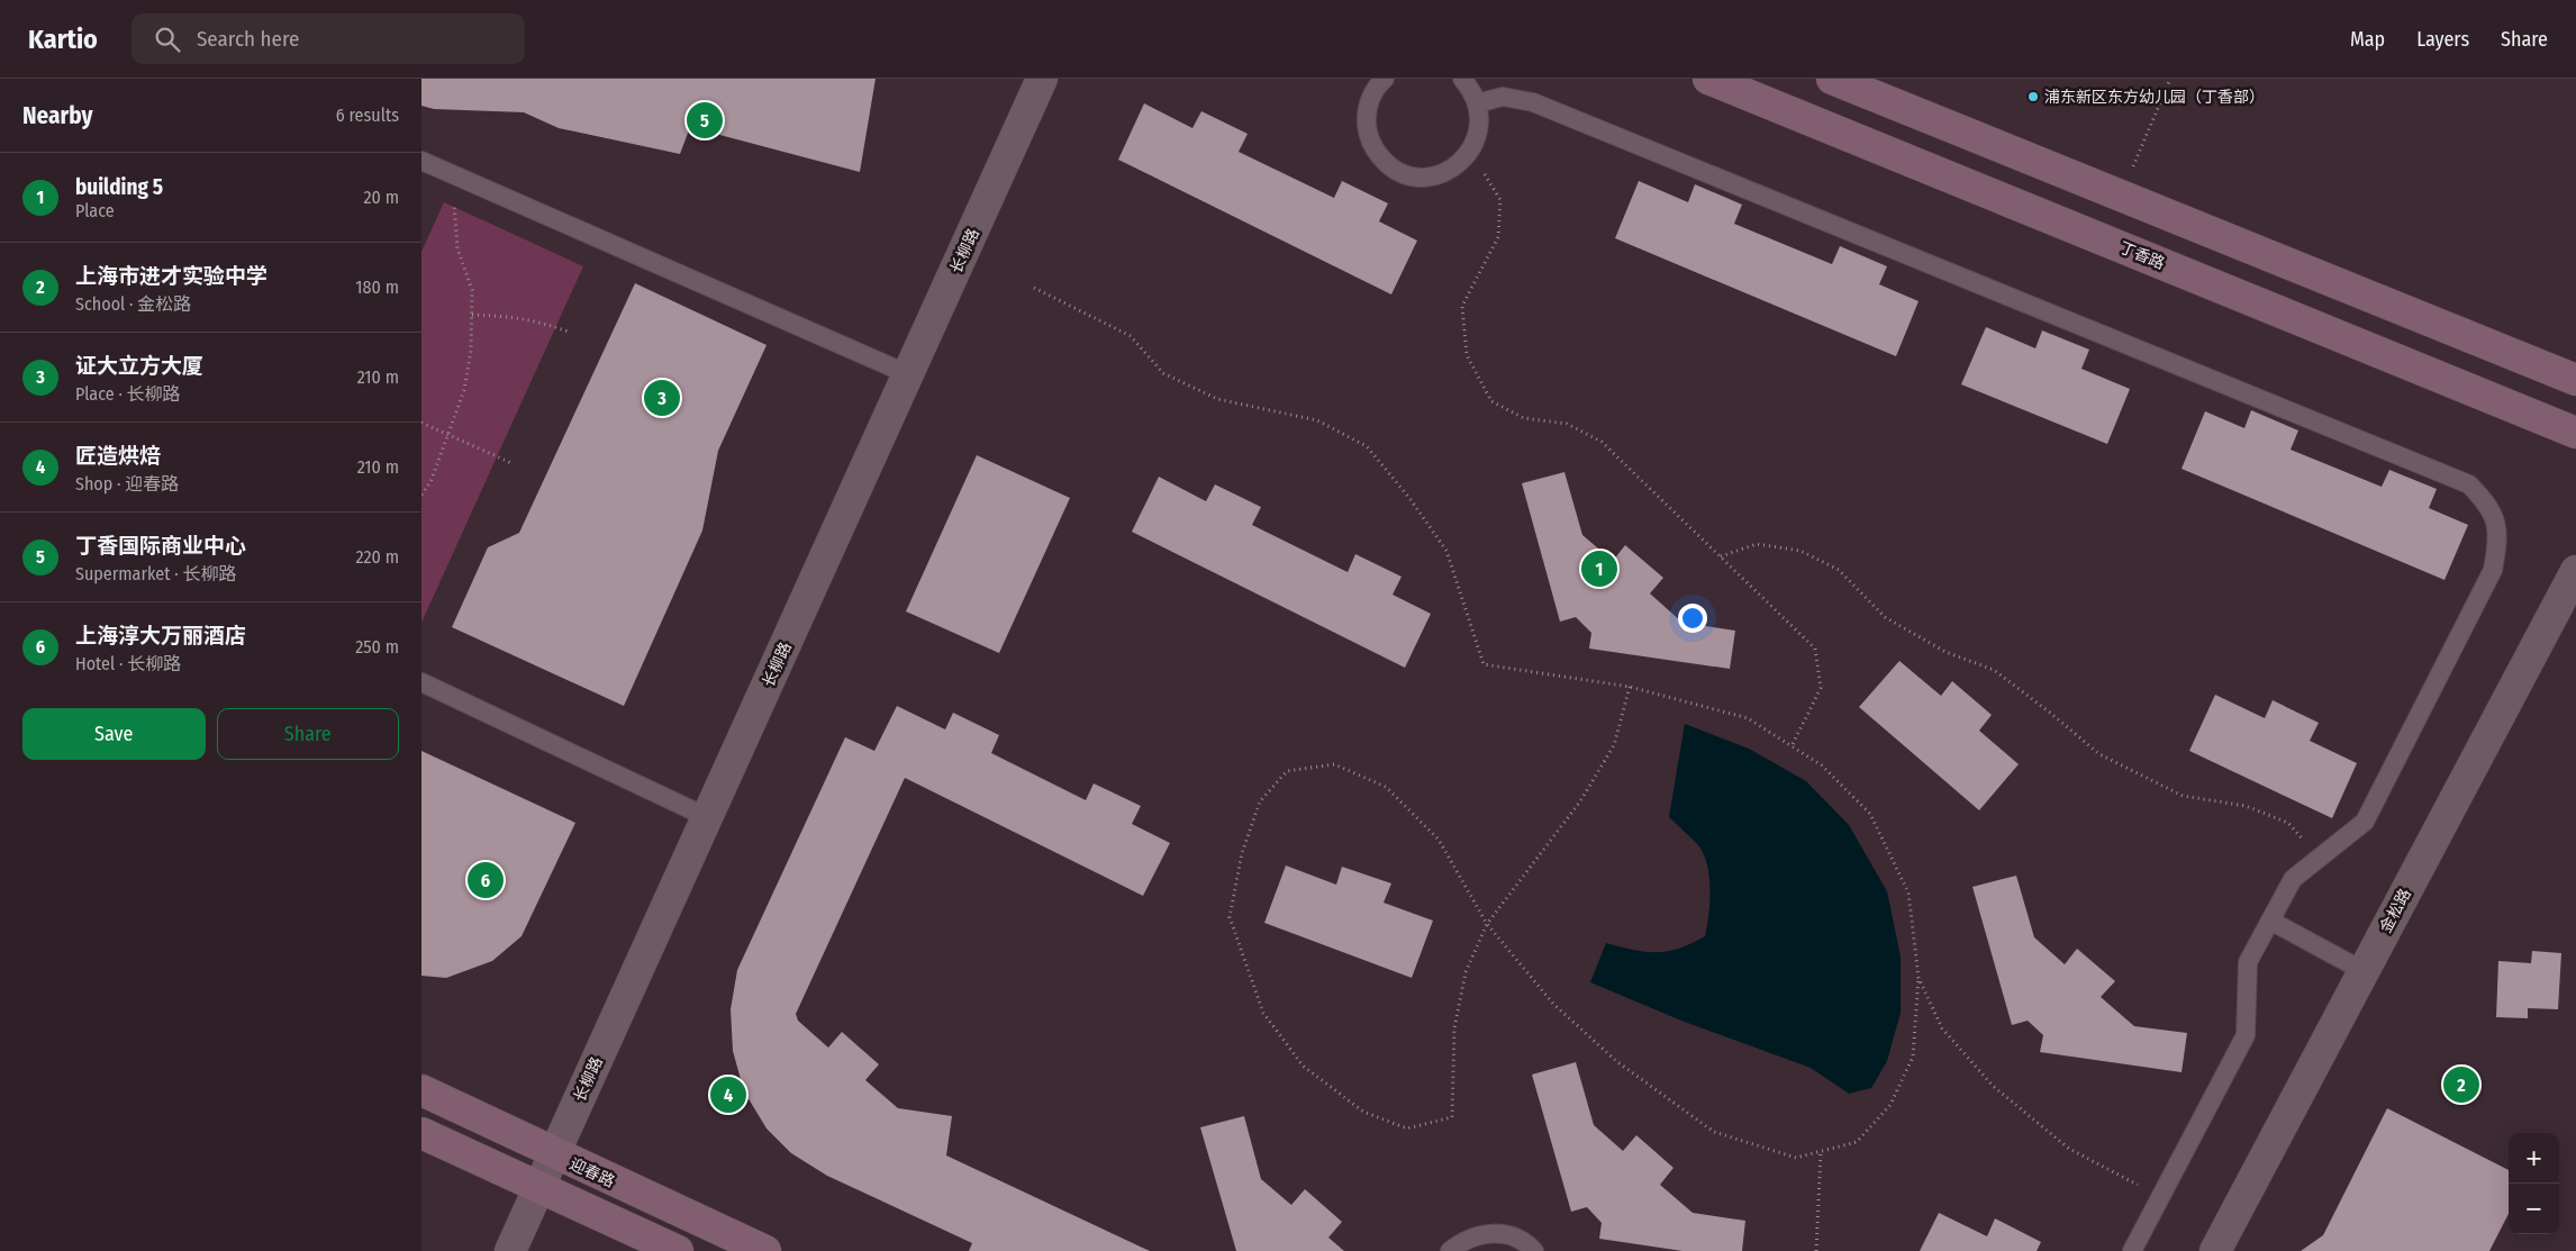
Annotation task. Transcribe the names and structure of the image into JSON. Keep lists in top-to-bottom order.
{
  "streets": {
    "street": [
      "长柳路",
      "丁香路",
      "金松路",
      "迎春路"
    ]
  },
  "crossings": [
    ["长柳路", "迎春路"]
  ],
  "places": ["浦东新区东方幼儿园（丁香部）"],
  "page": {
    "header": "Kartio",
    "search": "Search here",
    "nav": ["Map", "Layers", "Share"],
    "heading": ["Nearby", "6 results"],
    "pins": [
      "5",
      "3",
      "1",
      "6",
      "2",
      "4"
    ],
    "list": [
      {
        "mark": "1",
        "name": "building 5",
        "note": "Place",
        "value": "20 m"
      },
      {
        "mark": "2",
        "name": "上海市进才实验中学",
        "note": "School · 金松路",
        "value": "180 m"
      },
      {
        "mark": "3",
        "name": "证大立方大厦",
        "note": "Place · 长柳路",
        "value": "210 m"
      },
      {
        "mark": "4",
        "name": "匠造烘焙",
        "note": "Shop · 迎春路",
        "value": "210 m"
      },
      {
        "mark": "5",
        "name": "丁香国际商业中心",
        "note": "Supermarket · 长柳路",
        "value": "220 m"
      },
      {
        "mark": "6",
        "name": "上海淳大万丽酒店",
        "note": "Hotel · 长柳路",
        "value": "250 m"
      }
    ],
    "buttons": ["Save", "Share"],
    "map_buttons": ["+", "−"]
  }
}
